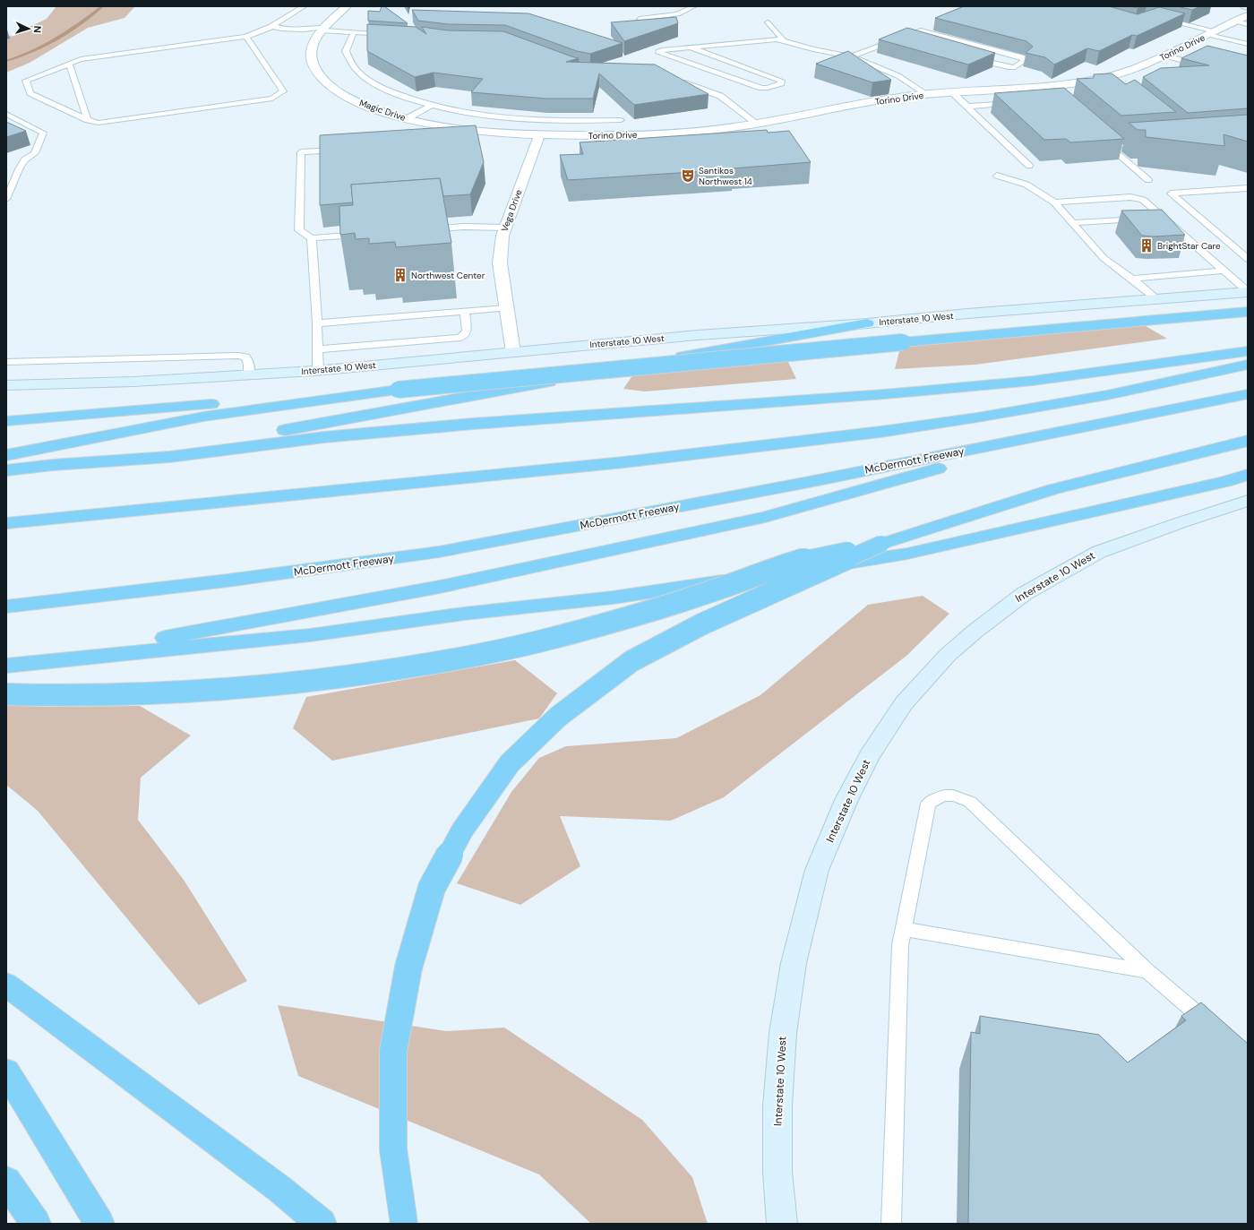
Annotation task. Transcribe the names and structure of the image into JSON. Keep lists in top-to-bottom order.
{
  "streets": {
    "highway": ["McDermott Freeway"],
    "main road": ["Interstate 10 West"],
    "street": ["Torino Drive", "Magic Drive", "Vega Drive"]
  },
  "crossings": [
    ["Torino Drive", "Magic Drive"],
    ["Torino Drive", "Vega Drive"],
    ["Magic Drive", "Vega Drive"],
    ["Vega Drive", "Interstate 10 West"]
  ],
  "places": {
    "theatre": ["Santikos Northwest 14"],
    "building": ["BrightStar Care", "Northwest Center"]
  },
  "north": "right"
}
